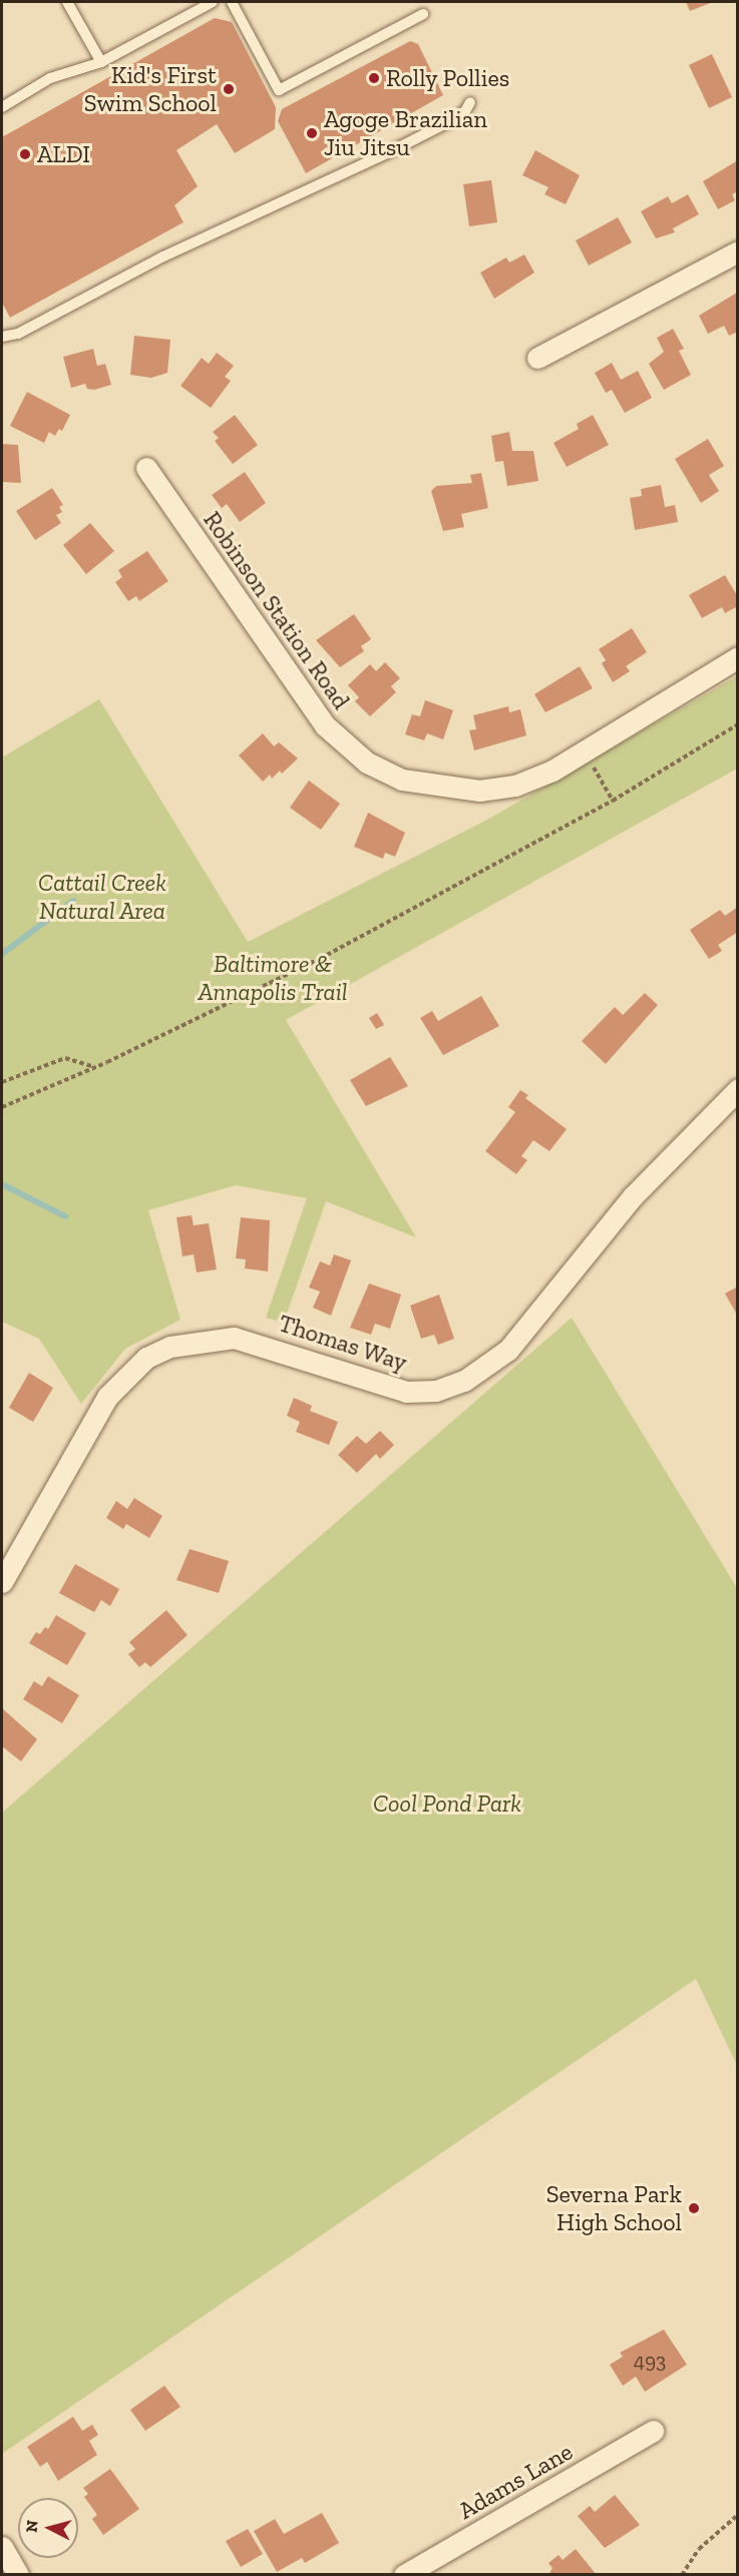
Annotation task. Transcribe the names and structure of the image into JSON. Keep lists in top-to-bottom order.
{
  "streets": {
    "street": ["Robinson Station Road", "Thomas Way", "Adams Lane"]
  },
  "parks": ["Cattail Creek Natural Area", "Baltimore & Annapolis Trail", "Cool Pond Park"],
  "places": [
    "Rolly Pollies",
    "Kid's First Swim School",
    "Agoge Brazilian Jiu Jitsu",
    "ALDI",
    "Severna Park High School"
  ],
  "house_numbers": ["493"],
  "north": "left"
}
